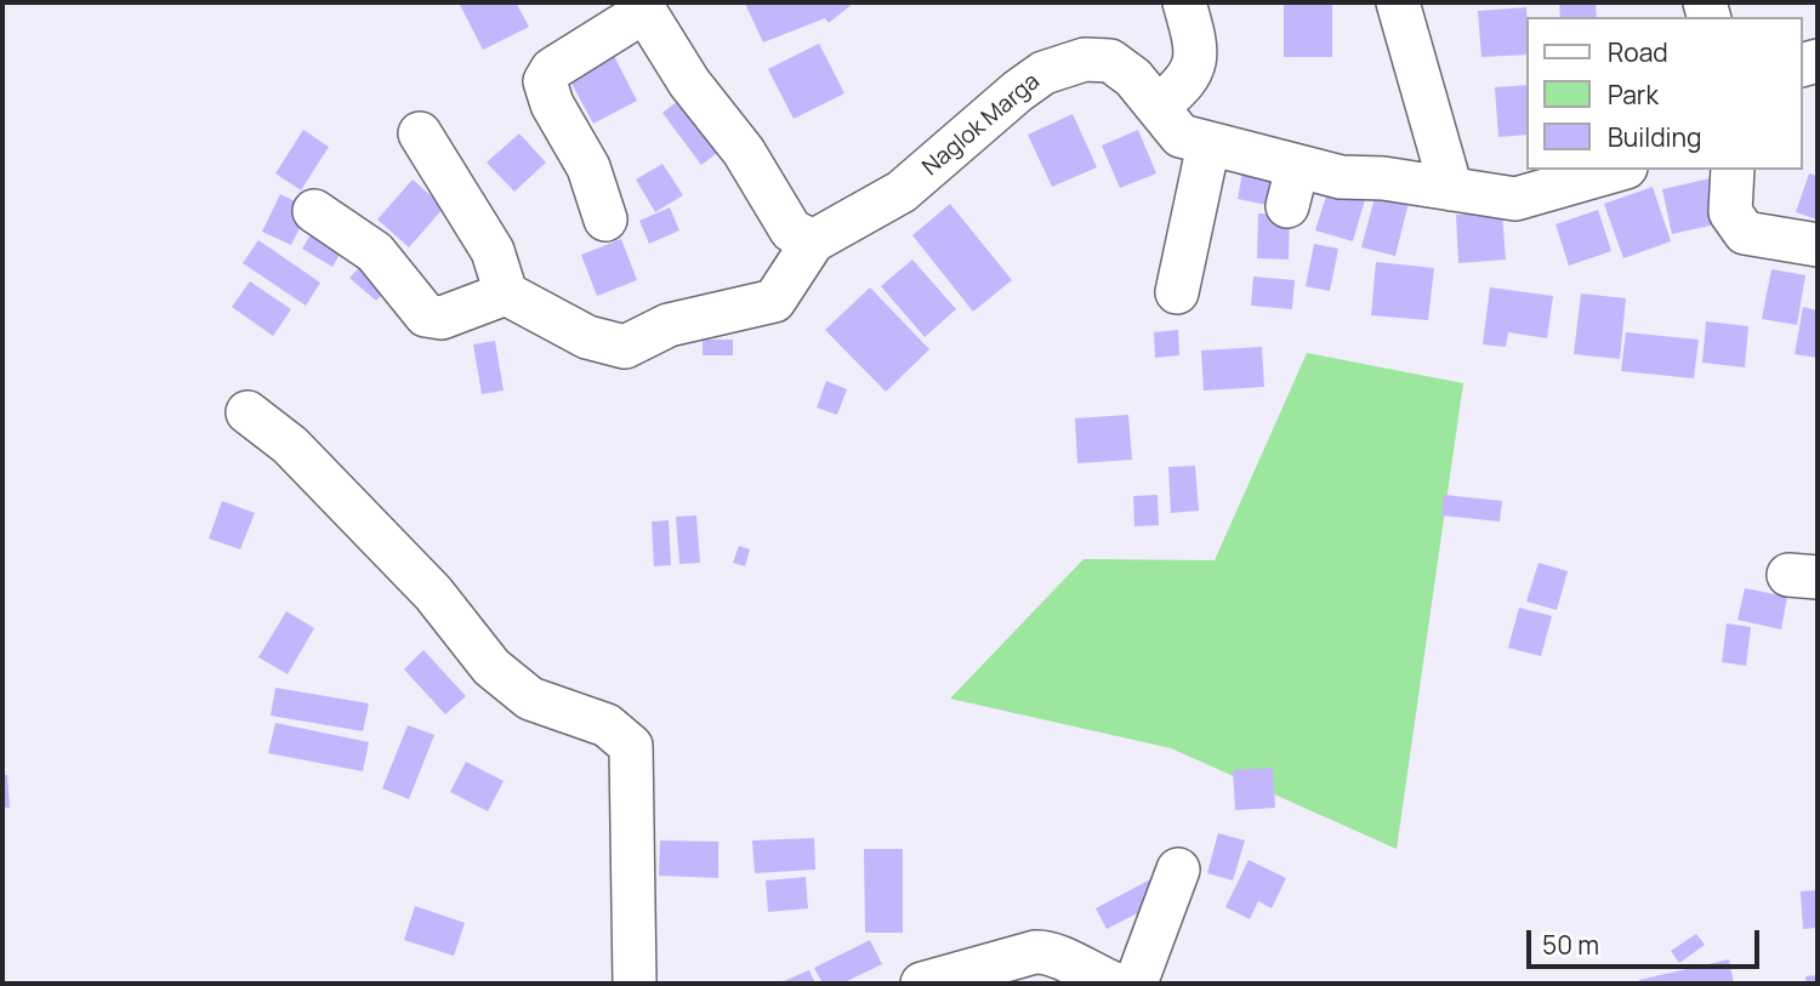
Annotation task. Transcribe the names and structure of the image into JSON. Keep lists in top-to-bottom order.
{
  "streets": {
    "street": ["Naglok Marga"]
  },
  "legend": ["Road", "Park", "Building"],
  "scale_bar": "50 m"
}
